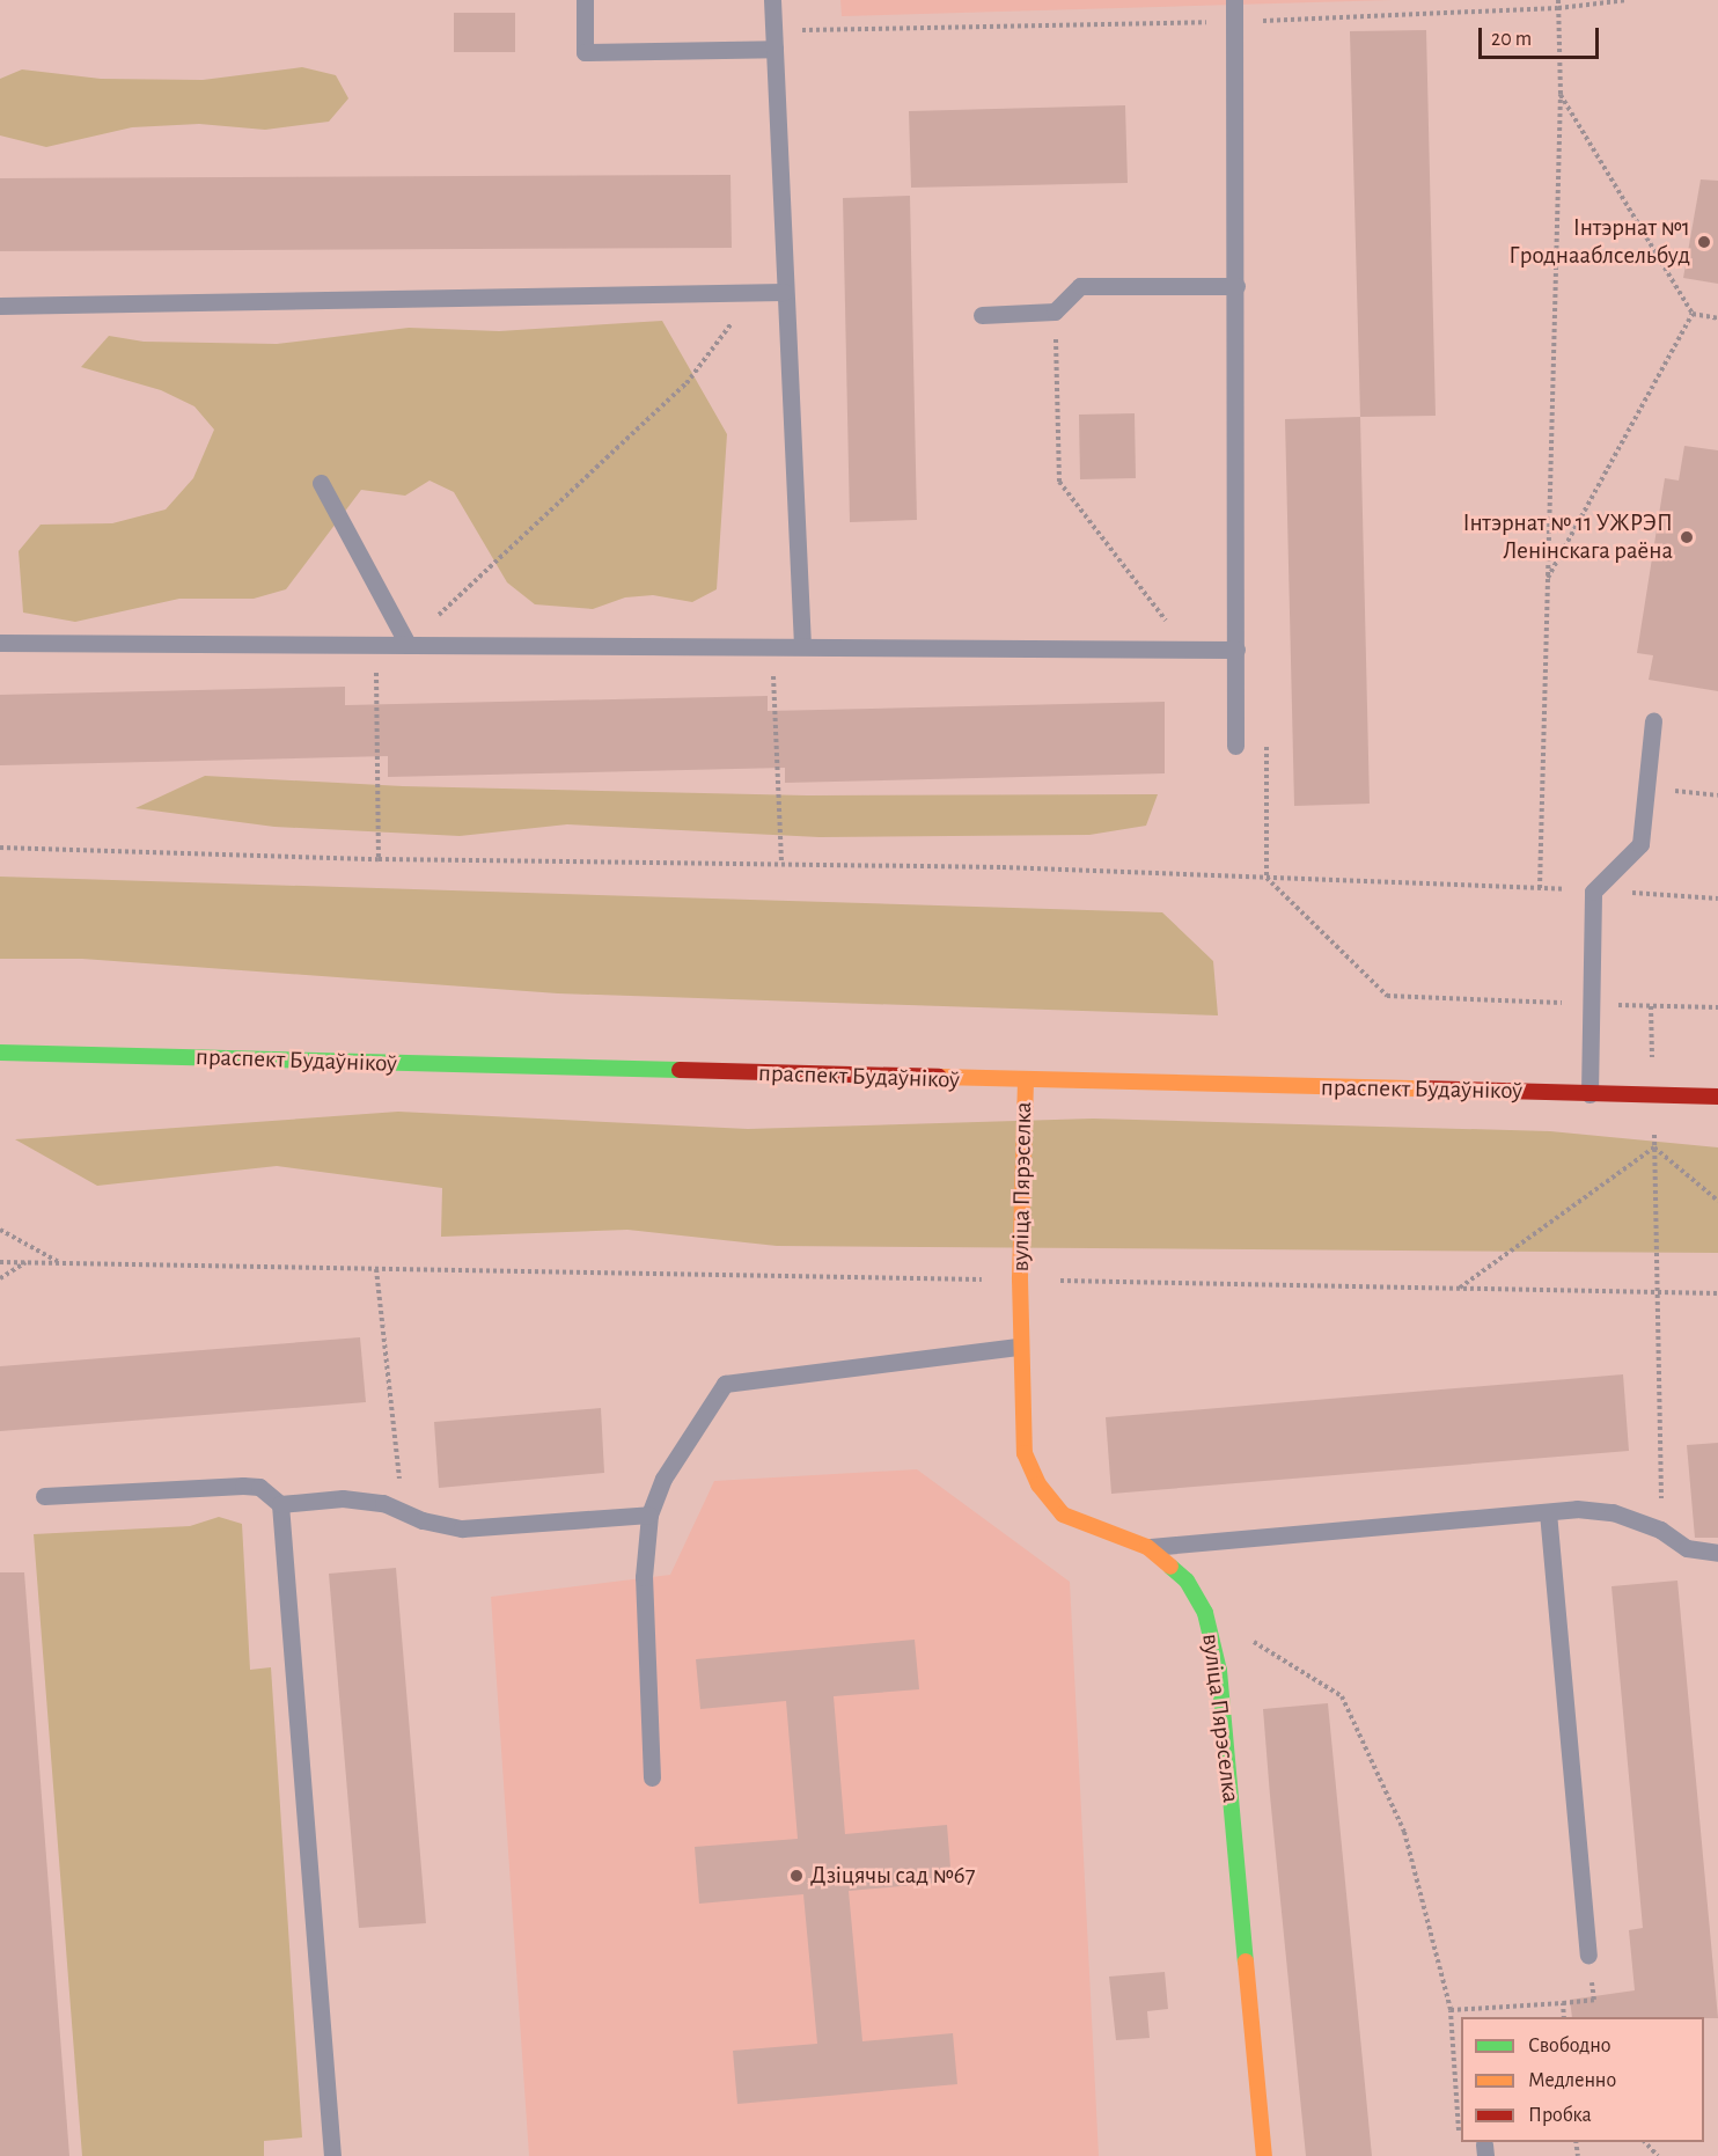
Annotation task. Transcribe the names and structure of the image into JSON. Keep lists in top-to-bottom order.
{
  "streets": {
    "street": ["праспект Будаўнікоў", "вуліца Пярэселка"]
  },
  "crossings": [
    ["праспект Будаўнікоў", "вуліца Пярэселка"]
  ],
  "places": ["Інтэрнат №1 Гроднааблсельбуд", "Інтэрнат № 11 УЖРЭП Ленінскага раёна", "Дзіцячы сад №67"],
  "legend": ["Свободно", "Медленно", "Пробка"],
  "scale_bar": "20 m"
}
